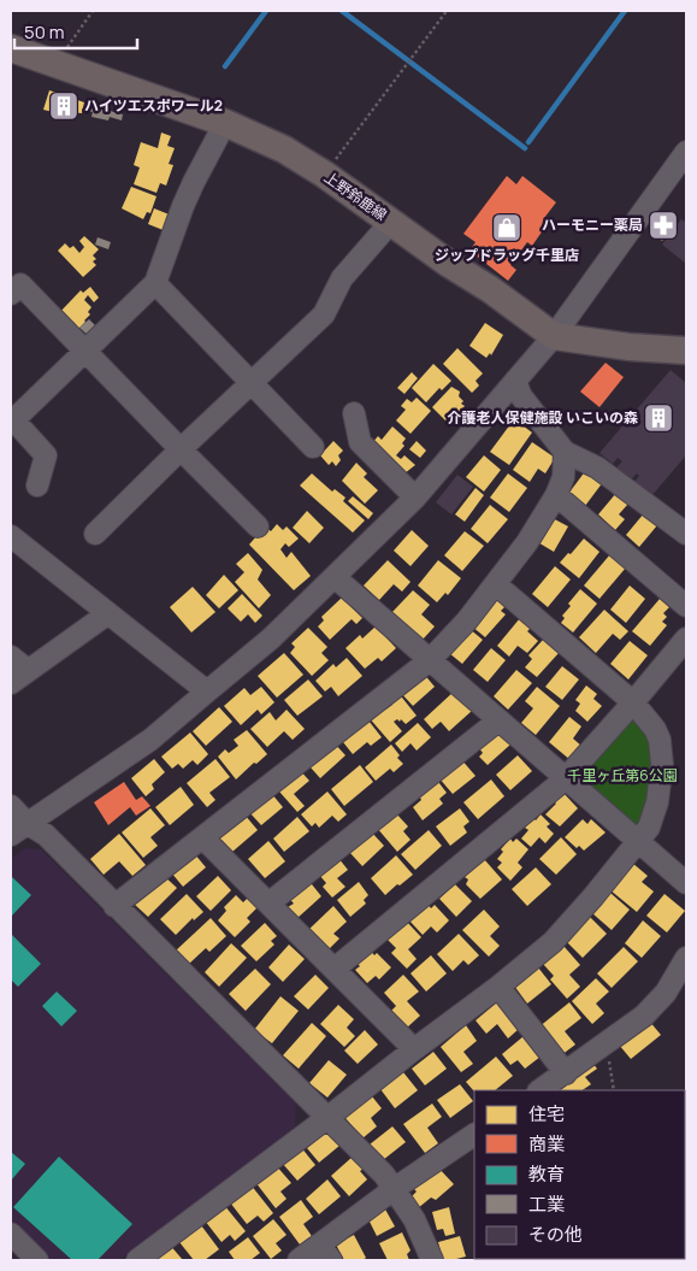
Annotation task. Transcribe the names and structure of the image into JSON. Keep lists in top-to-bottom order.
{
  "streets": {
    "main road": ["上野鈴鹿線"]
  },
  "parks": ["千里ヶ丘第6公園"],
  "places": {
    "building": ["ハイツエスポワール2", "介護老人保健施設 いこいの森"],
    "pharmacy": ["ハーモニー薬局"],
    "shop": ["ジップドラッグ千里店"]
  },
  "legend": [
    "住宅",
    "商業",
    "教育",
    "工業",
    "その他"
  ],
  "scale_bar": "50 m"
}
